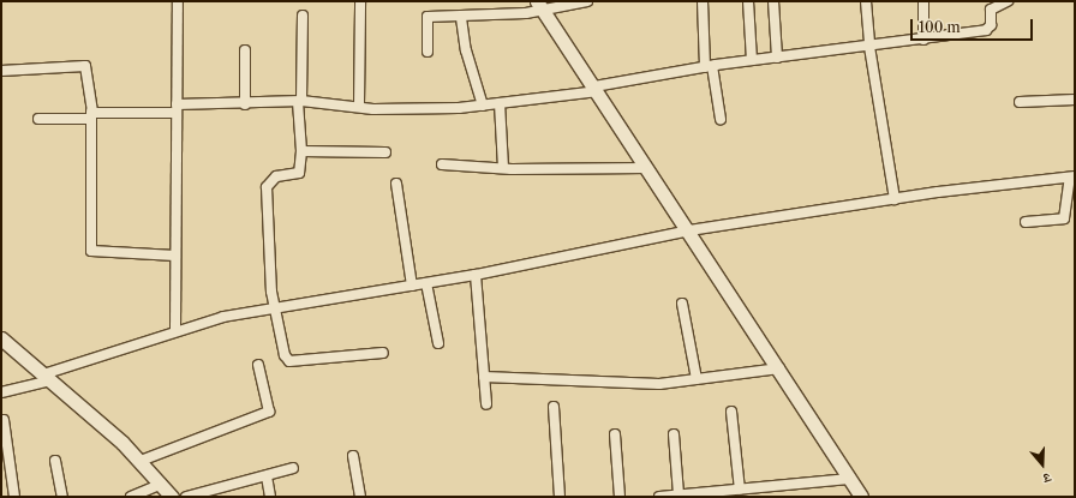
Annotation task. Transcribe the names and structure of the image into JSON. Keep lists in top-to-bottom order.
{
  "scale_bar": "100 m",
  "north": "bottom"
}
